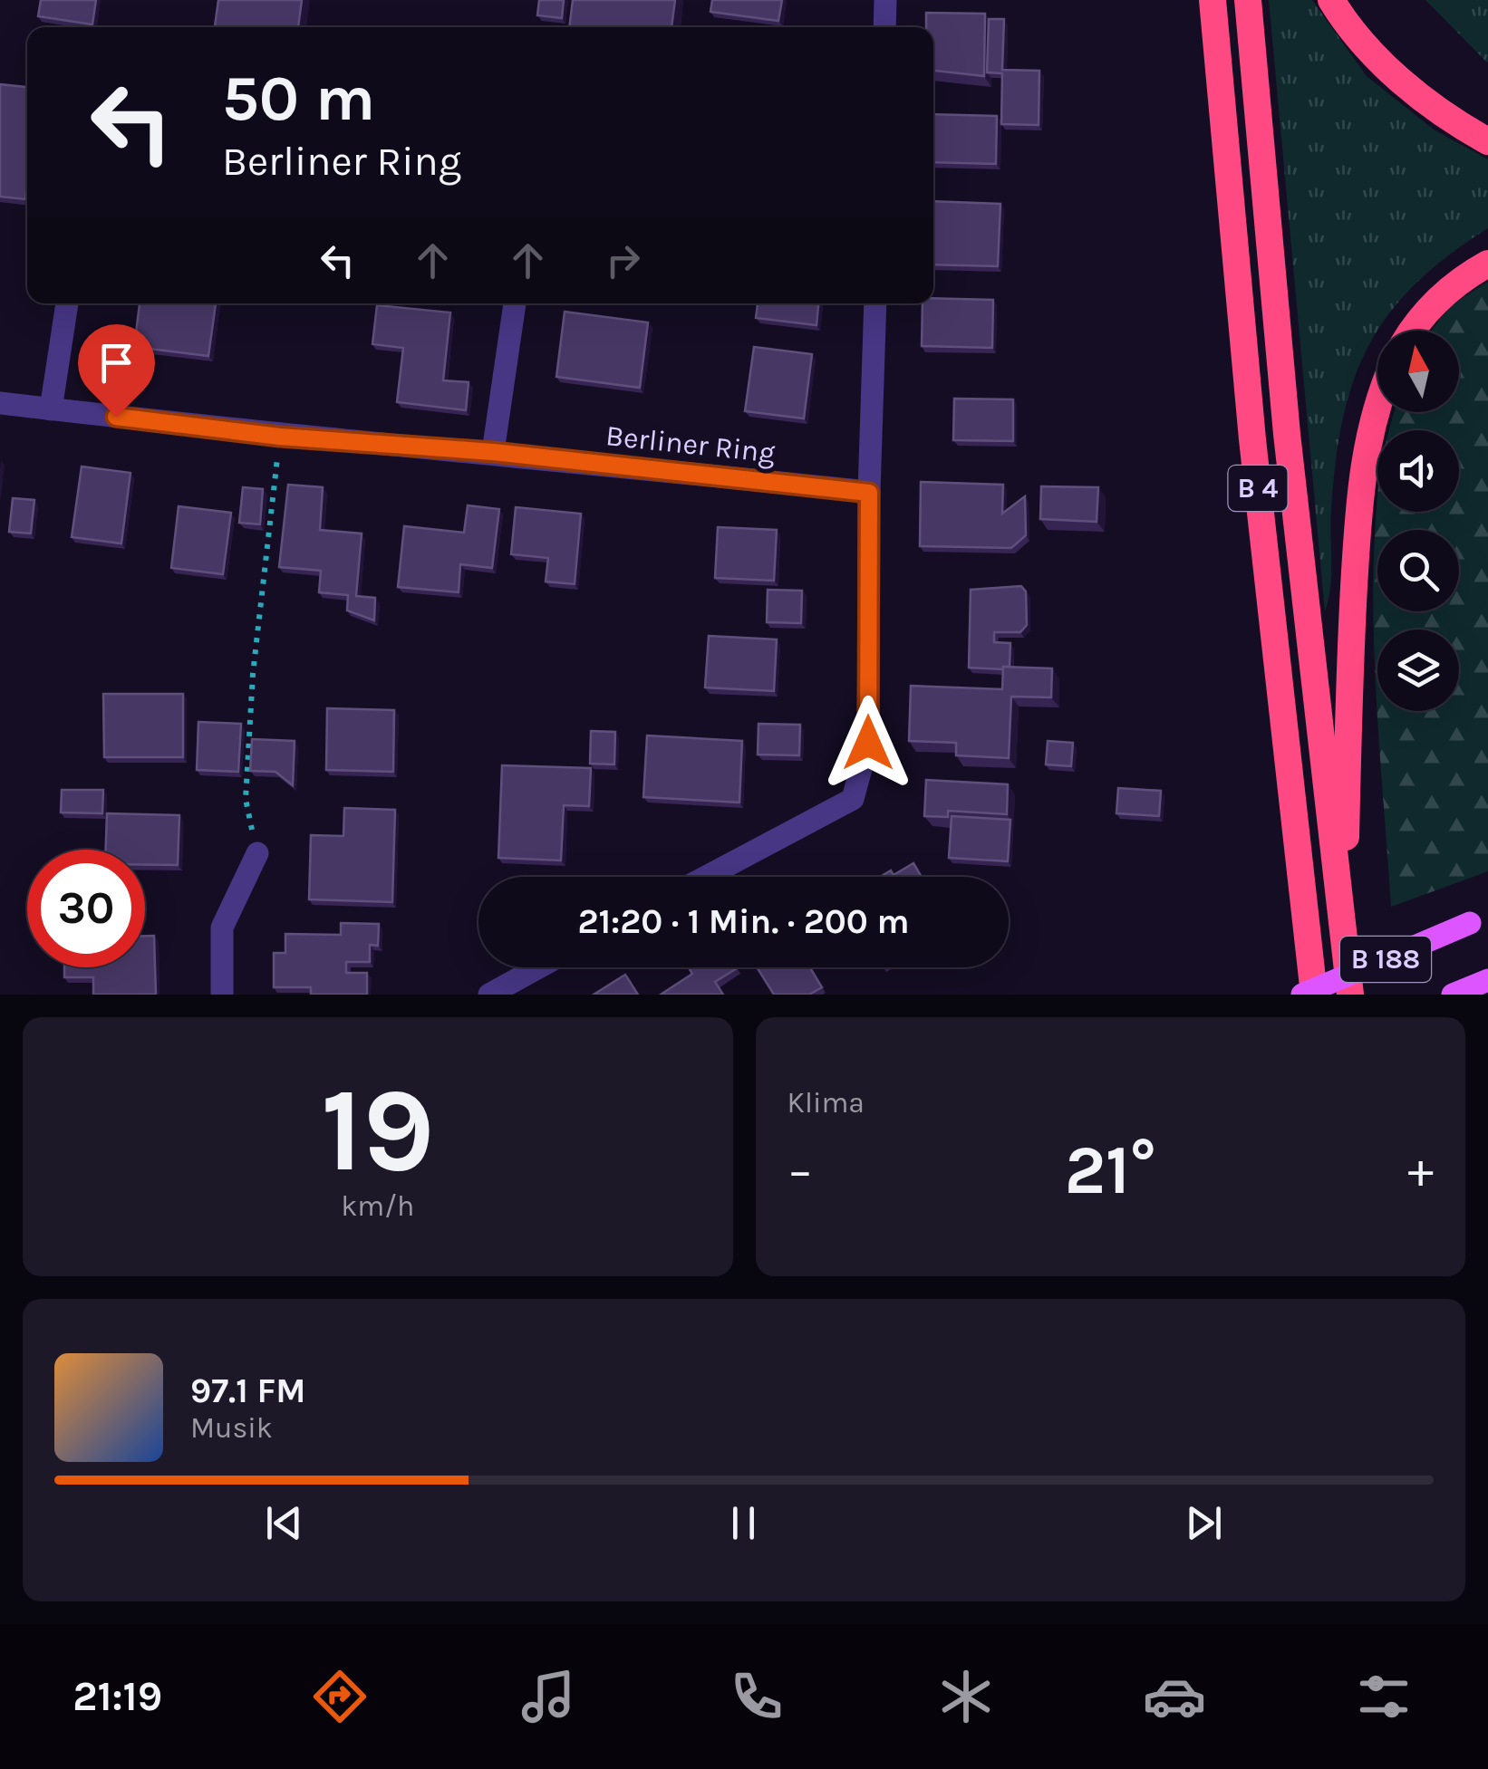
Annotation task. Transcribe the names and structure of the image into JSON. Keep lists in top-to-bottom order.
{
  "streets": {
    "highway": ["B 4"],
    "main road": ["B 188"],
    "street": ["Berliner Ring"]
  },
  "north": "top",
  "page": {
    "turn": ["50 m", "Berliner Ring"],
    "limit": "30",
    "trip": "21:20 · 1 Min. · 200 m",
    "tile": [
      ["19", "km/h"],
      "Klima"
    ],
    "heat": ["−", "21°", "+"],
    "song": ["97.1 FM", "Musik"],
    "tabs": "21:19"
  }
}
